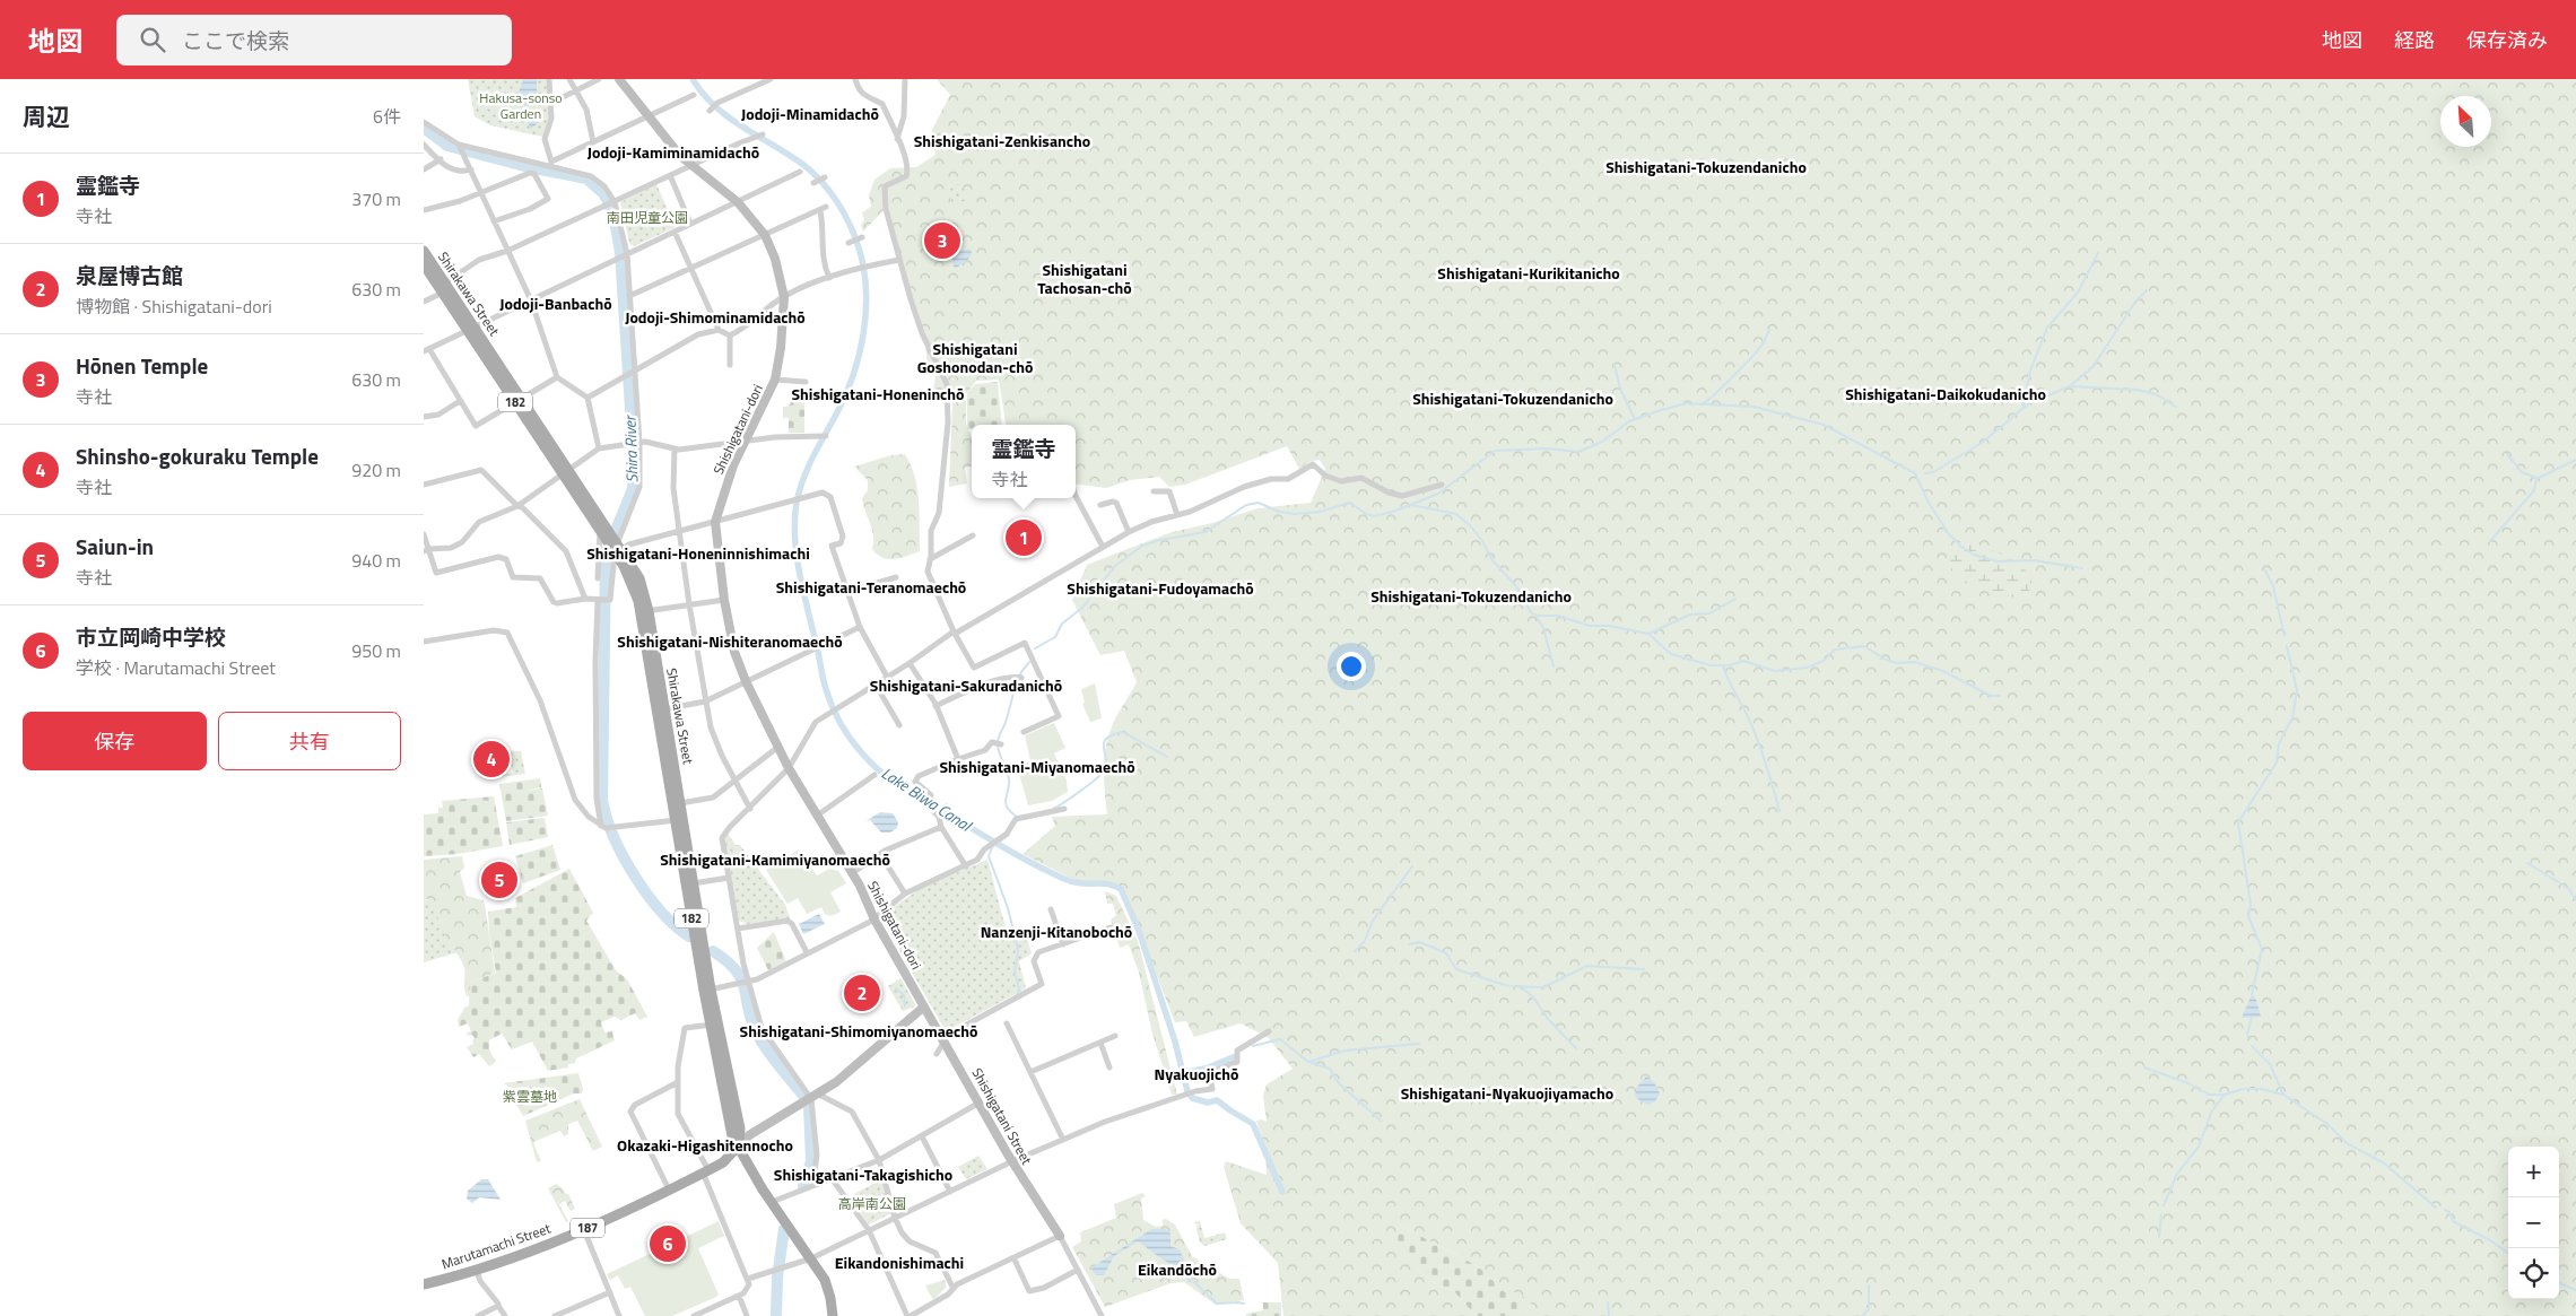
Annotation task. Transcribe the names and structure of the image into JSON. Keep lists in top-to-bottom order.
{
  "streets": {
    "main road": [
      "Shirakawa Street",
      "182",
      "187",
      "Marutamachi Street"
    ],
    "street": ["Shishigatani-dori", "Shishigatani Street"]
  },
  "crossings": [
    ["Shirakawa Street", "Marutamachi Street"],
    ["Shishigatani-dori", "Shishigatani Street"],
    ["Shishigatani-dori", "Marutamachi Street"],
    ["Shishigatani Street", "Marutamachi Street"]
  ],
  "districts": [
    "Jodoji-Minamidachō",
    "Shishigatani-Zenkisancho",
    "Jodoji-Kamiminamidachō",
    "Shishigatani-Tokuzendanicho",
    "Shishigatani Tachosan-chō",
    "Shishigatani-Kurikitanicho",
    "Jodoji-Banbachō",
    "Jodoji-Shimominamidachō",
    "Shishigatani Goshonodan-chō",
    "Shishigatani-Honeninchō",
    "Shishigatani-Daikokudanicho",
    "Shishigatani-Tokuzendanicho",
    "Shishigatani-Honeninnishimachi",
    "Shishigatani-Teranomaechō",
    "Shishigatani-Fudoyamachō",
    "Shishigatani-Tokuzendanicho",
    "Shishigatani-Nishiteranomaechō",
    "Shishigatani-Sakuradanichō",
    "Shishigatani-Miyanomaechō",
    "Shishigatani-Kamimiyanomaechō",
    "Nanzenji-Kitanobochō",
    "Shishigatani-Shimomiyanomaechō",
    "Nyakuojichō",
    "Shishigatani-Nyakuojiyamacho",
    "Okazaki-Higashitennocho",
    "Shishigatani-Takagishicho",
    "Eikandonishimachi",
    "Eikandōchō"
  ],
  "water": ["Shira River", "Lake Biwa Canal"],
  "parks": [
    "Hakusa-sonso Garden",
    "南田児童公園",
    "紫雲墓地",
    "高岸南公園"
  ],
  "north": "top left",
  "page": {
    "header": "地図",
    "search": "ここで検索",
    "nav": ["地図", "経路", "保存済み"],
    "heading": ["周辺", "6件"],
    "list": [
      {
        "mark": "1",
        "name": "霊鑑寺",
        "note": "寺社",
        "value": "370 m"
      },
      {
        "mark": "2",
        "name": "泉屋博古館",
        "note": "博物館 · Shishigatani-dori",
        "value": "630 m"
      },
      {
        "mark": "3",
        "name": "Hōnen Temple",
        "note": "寺社",
        "value": "630 m"
      },
      {
        "mark": "4",
        "name": "Shinsho-gokuraku Temple",
        "note": "寺社",
        "value": "920 m"
      },
      {
        "mark": "5",
        "name": "Saiun-in",
        "note": "寺社",
        "value": "940 m"
      },
      {
        "mark": "6",
        "name": "市立岡崎中学校",
        "note": "学校 · Marutamachi Street",
        "value": "950 m"
      }
    ],
    "pins": [
      "3",
      "1",
      "4",
      "5",
      "2",
      "6"
    ],
    "popup": ["霊鑑寺", "寺社"],
    "buttons": ["保存", "共有"],
    "map_buttons": ["+", "−"]
  }
}
